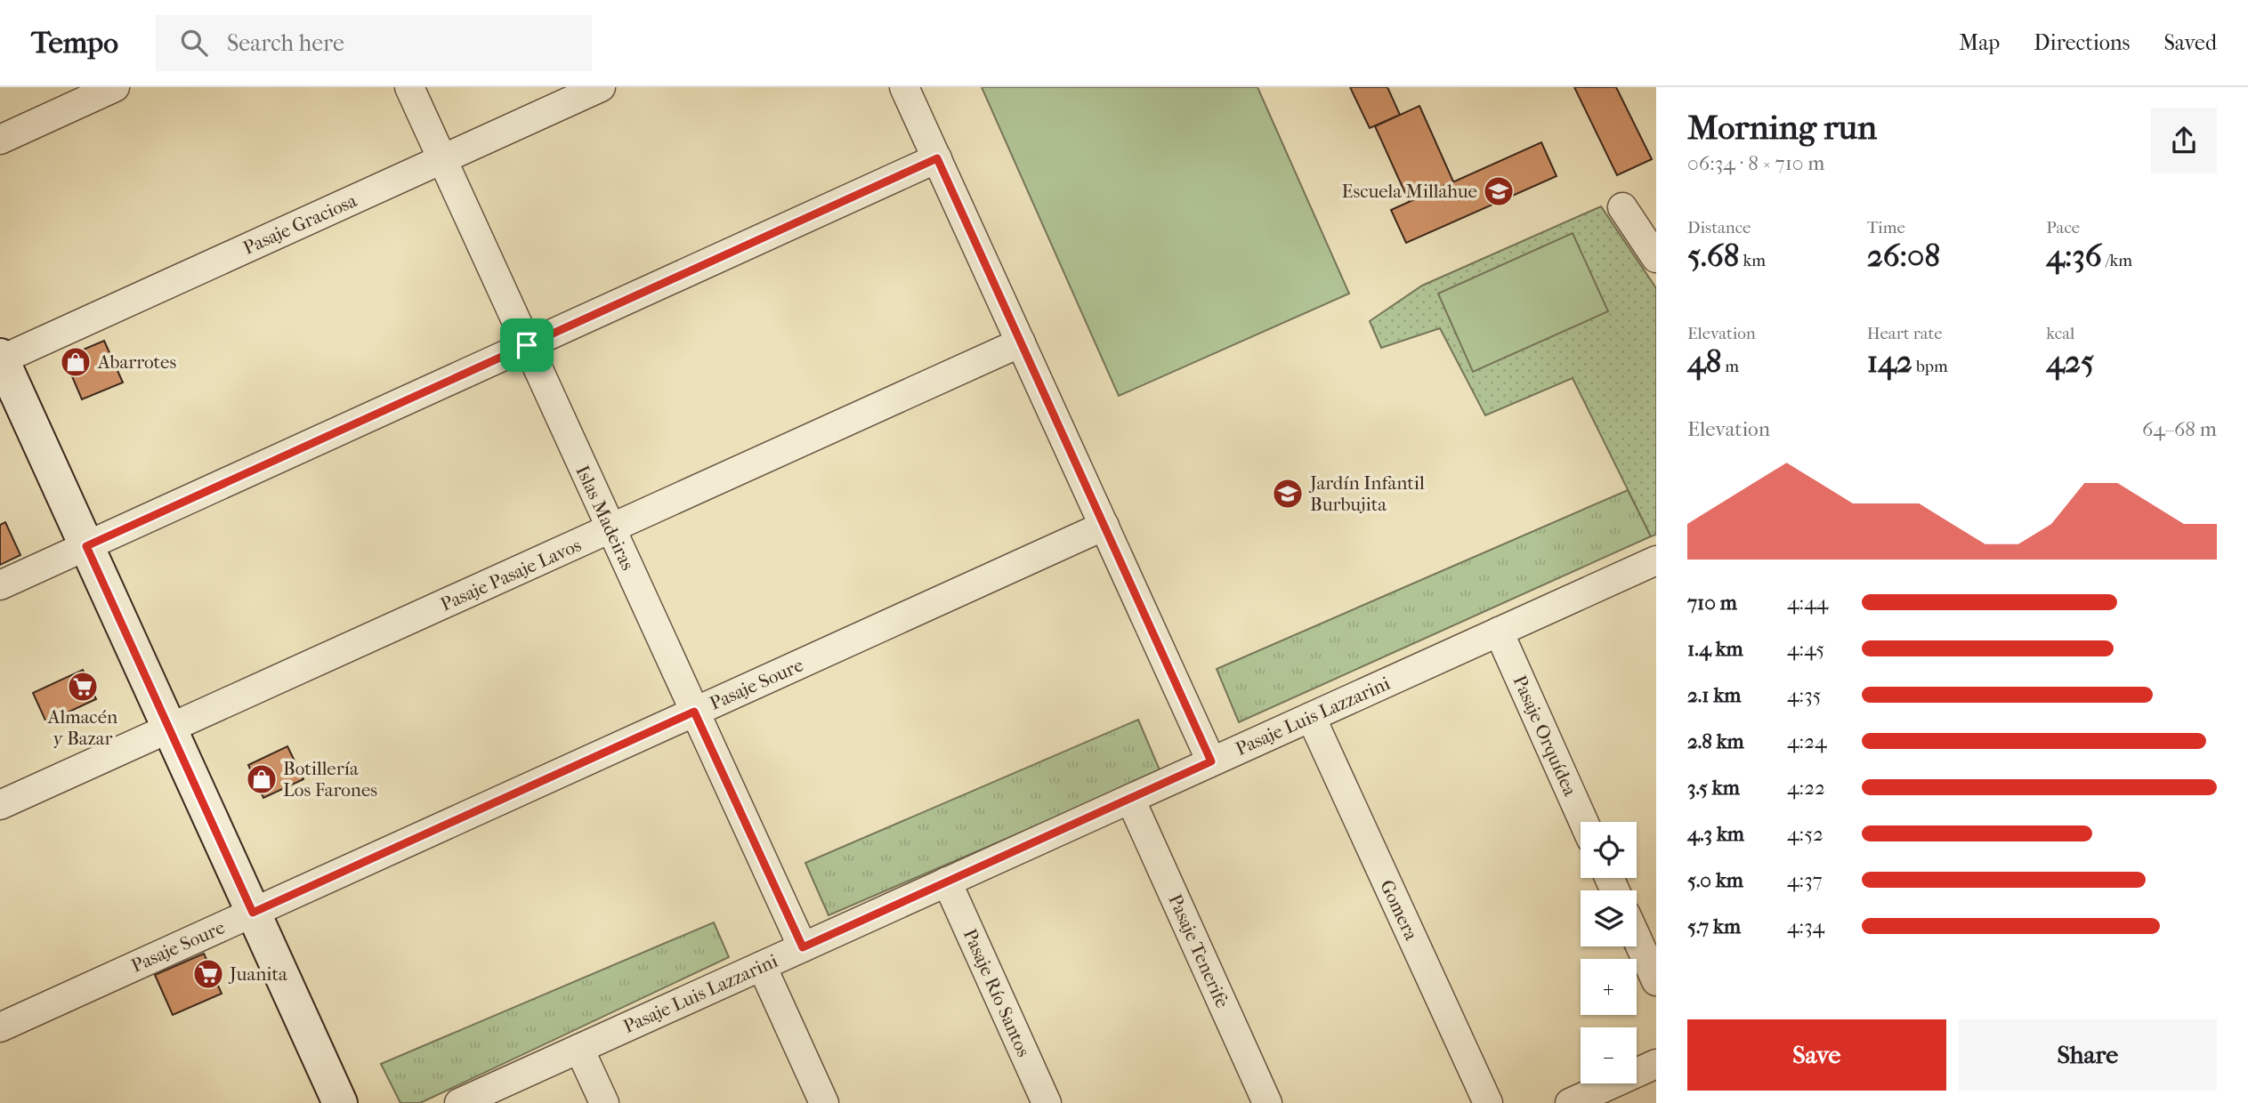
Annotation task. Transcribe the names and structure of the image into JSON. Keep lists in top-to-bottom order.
{
  "streets": {
    "street": [
      "Pasaje Graciosa",
      "Islas Madeiras",
      "Pasaje Pasaje Lavos",
      "Pasaje Soure",
      "Pasaje Luis Lazzarini",
      "Pasaje Orquídea",
      "Gomera",
      "Pasaje Tenerife",
      "Pasaje Río Santos"
    ]
  },
  "crossings": [
    ["Pasaje Graciosa", "Islas Madeiras"],
    ["Islas Madeiras", "Pasaje Pasaje Lavos"],
    ["Islas Madeiras", "Pasaje Soure"],
    ["Islas Madeiras", "Pasaje Luis Lazzarini"],
    ["Pasaje Luis Lazzarini", "Pasaje Orquídea"],
    ["Pasaje Luis Lazzarini", "Gomera"],
    ["Pasaje Luis Lazzarini", "Pasaje Tenerife"],
    ["Pasaje Luis Lazzarini", "Pasaje Río Santos"]
  ],
  "places": {
    "school or university": ["Escuela Millahue", "Jardín Infantil Burbujita"],
    "shop": ["Abarrotes", "Botillería Los Farones"],
    "supermarket": ["Almacén y Bazar", "Juanita"]
  },
  "page": {
    "header": "Tempo",
    "search": "Search here",
    "nav": ["Map", "Directions", "Saved"],
    "heading": ["Morning run", "06:34 · 8 × 710 m"],
    "stats": [
      ["Distance", "5.68 km"],
      ["Time", "26:08"],
      ["Pace", "4:36 /km"],
      ["Elevation", "48 m"],
      ["Heart rate", "142 bpm"],
      ["kcal", "425"]
    ],
    "chart": ["Elevation", "64–68 m"],
    "list": [
      {
        "name": "710 m",
        "note": "4:44"
      },
      {
        "name": "1.4 km",
        "note": "4:45"
      },
      {
        "name": "2.1 km",
        "note": "4:35"
      },
      {
        "name": "2.8 km",
        "note": "4:24"
      },
      {
        "name": "3.5 km",
        "note": "4:22"
      },
      {
        "name": "4.3 km",
        "note": "4:52"
      },
      {
        "name": "5.0 km",
        "note": "4:37"
      },
      {
        "name": "5.7 km",
        "note": "4:34"
      }
    ],
    "map_buttons": ["+", "−"],
    "buttons": ["Save", "Share"]
  }
}
